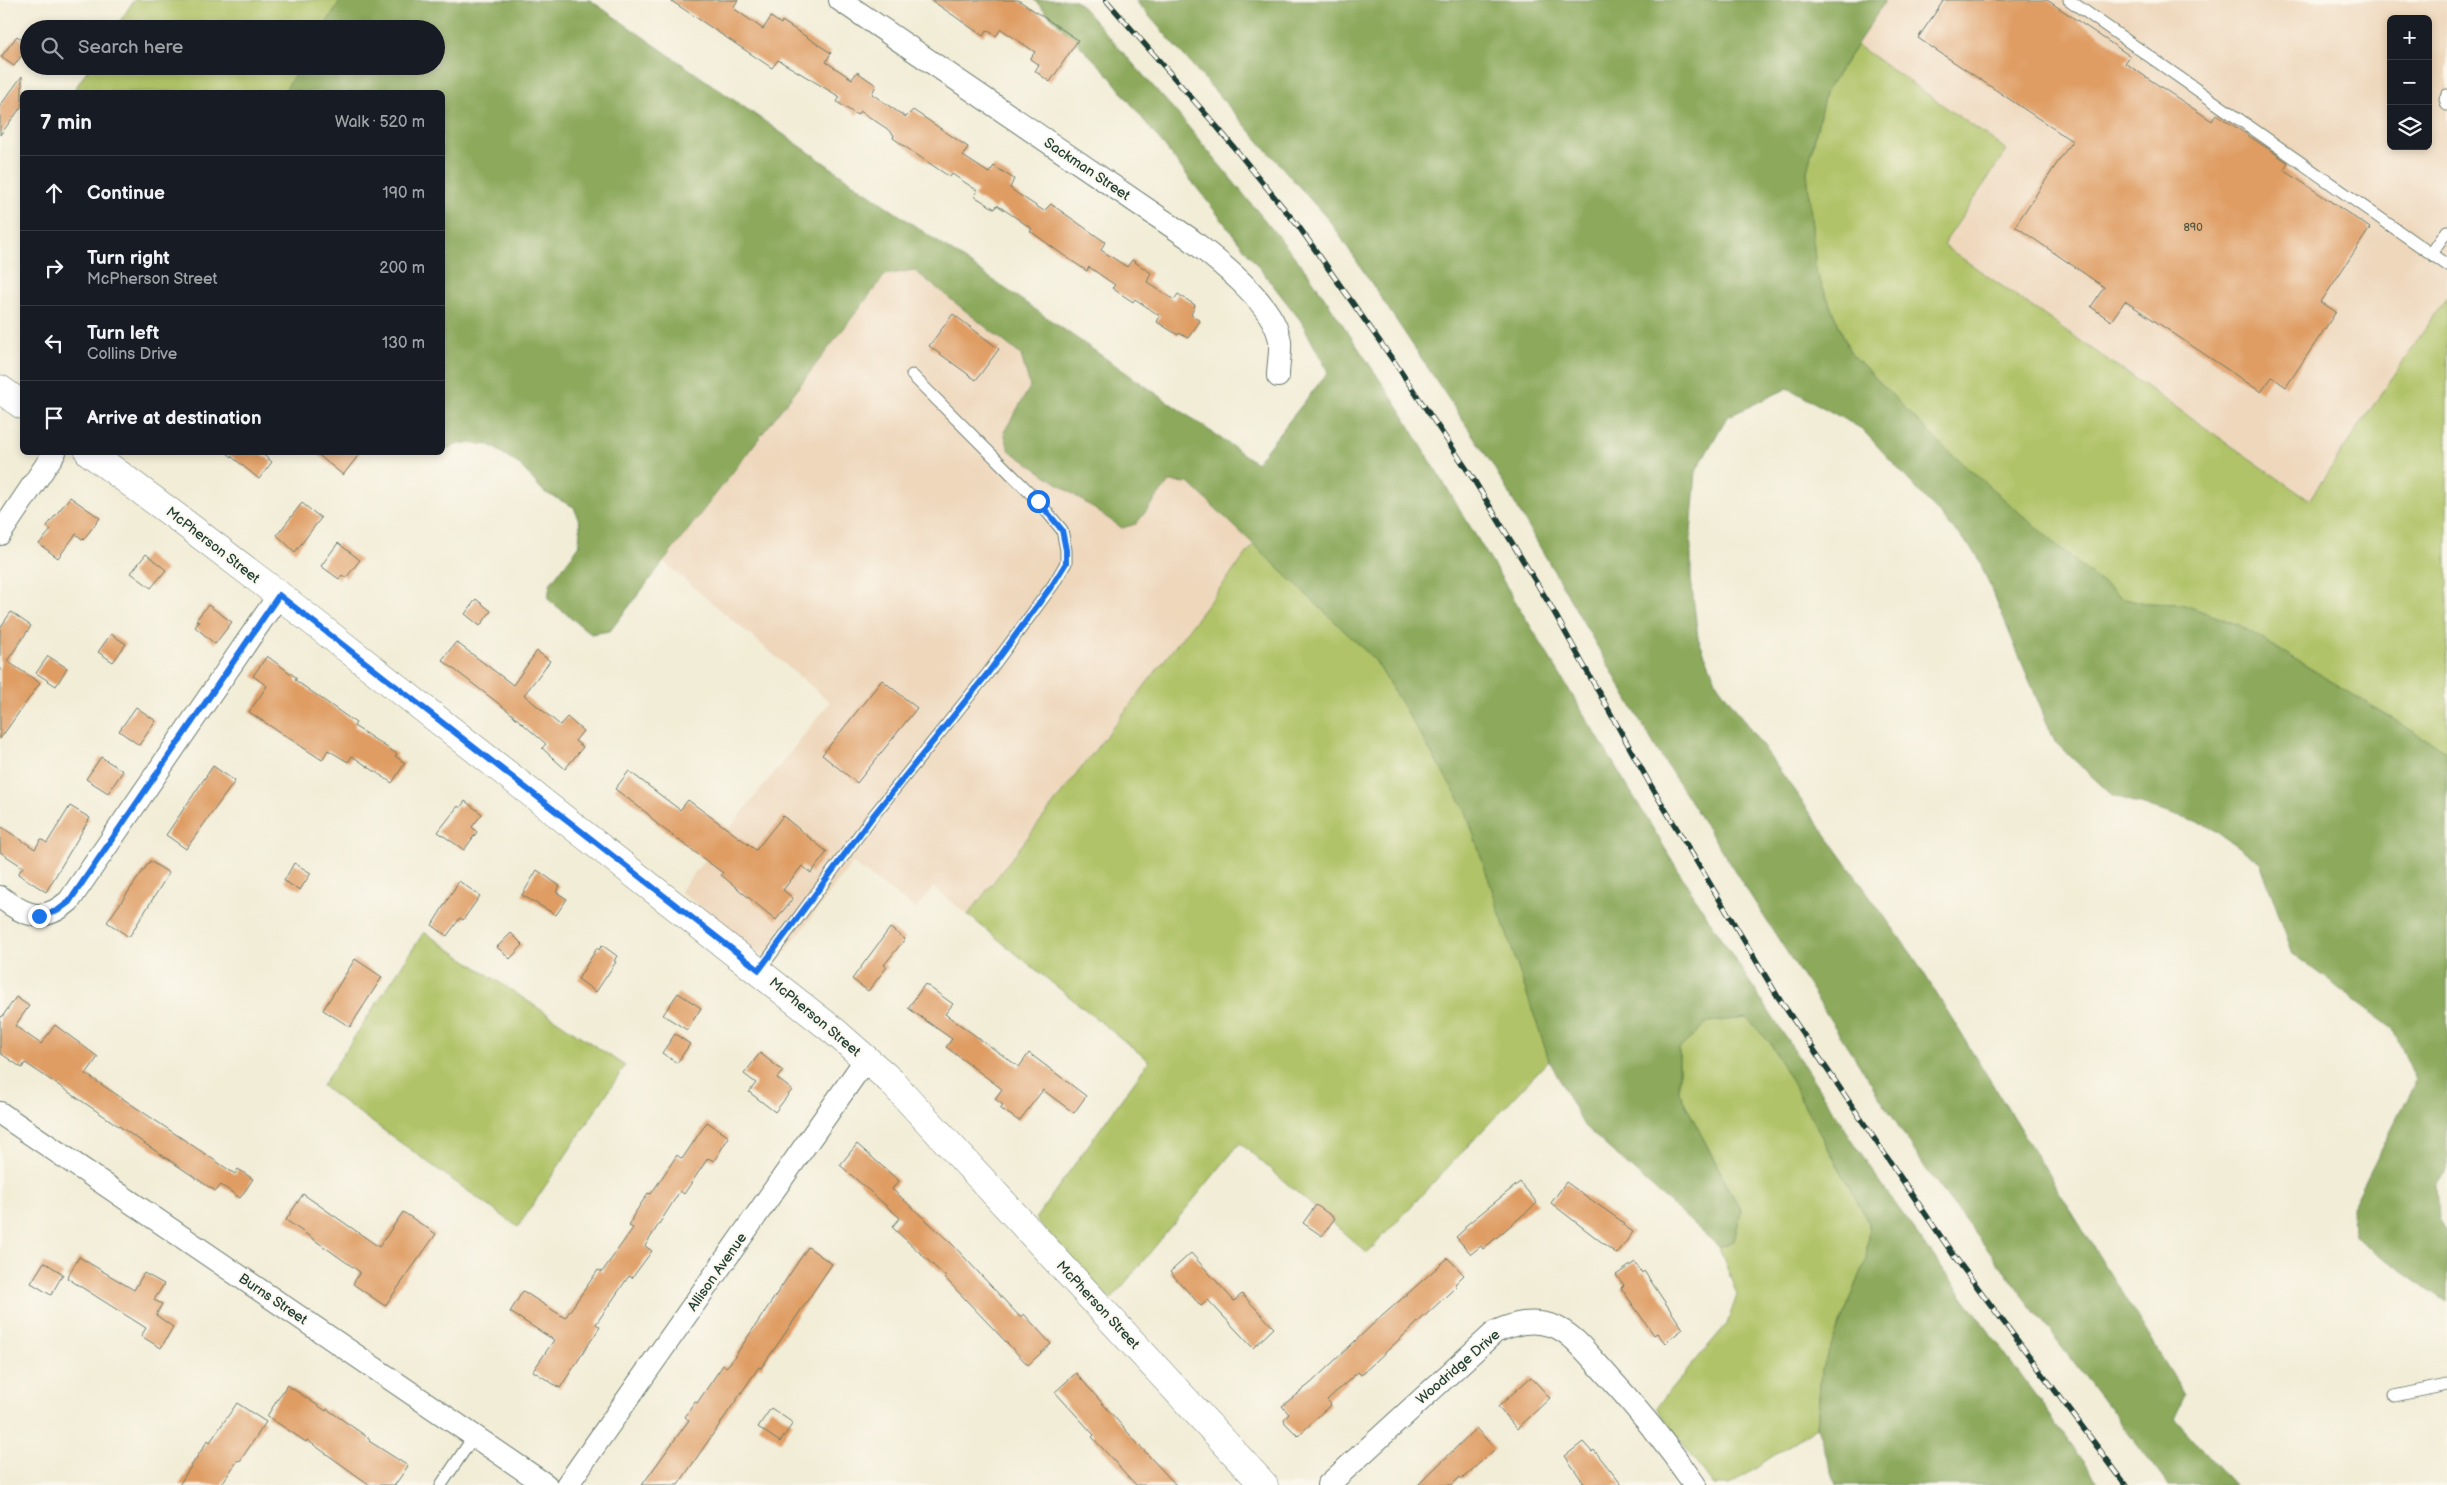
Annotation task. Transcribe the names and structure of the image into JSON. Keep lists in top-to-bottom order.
{
  "streets": {
    "street": [
      "Sackman Street",
      "McPherson Street",
      "Allison Avenue",
      "Burns Street",
      "Woodridge Drive"
    ]
  },
  "crossings": [
    ["McPherson Street", "Allison Avenue"]
  ],
  "house_numbers": ["890"],
  "page": {
    "map_buttons": ["+", "−"],
    "search": "Search here",
    "heading": ["7 min", "Walk · 520 m"],
    "list": [
      ["Continue", "190 m"],
      ["Turn right", "McPherson Street", "200 m"],
      ["Turn left", "Collins Drive", "130 m"],
      "Arrive at destination"
    ]
  }
}
